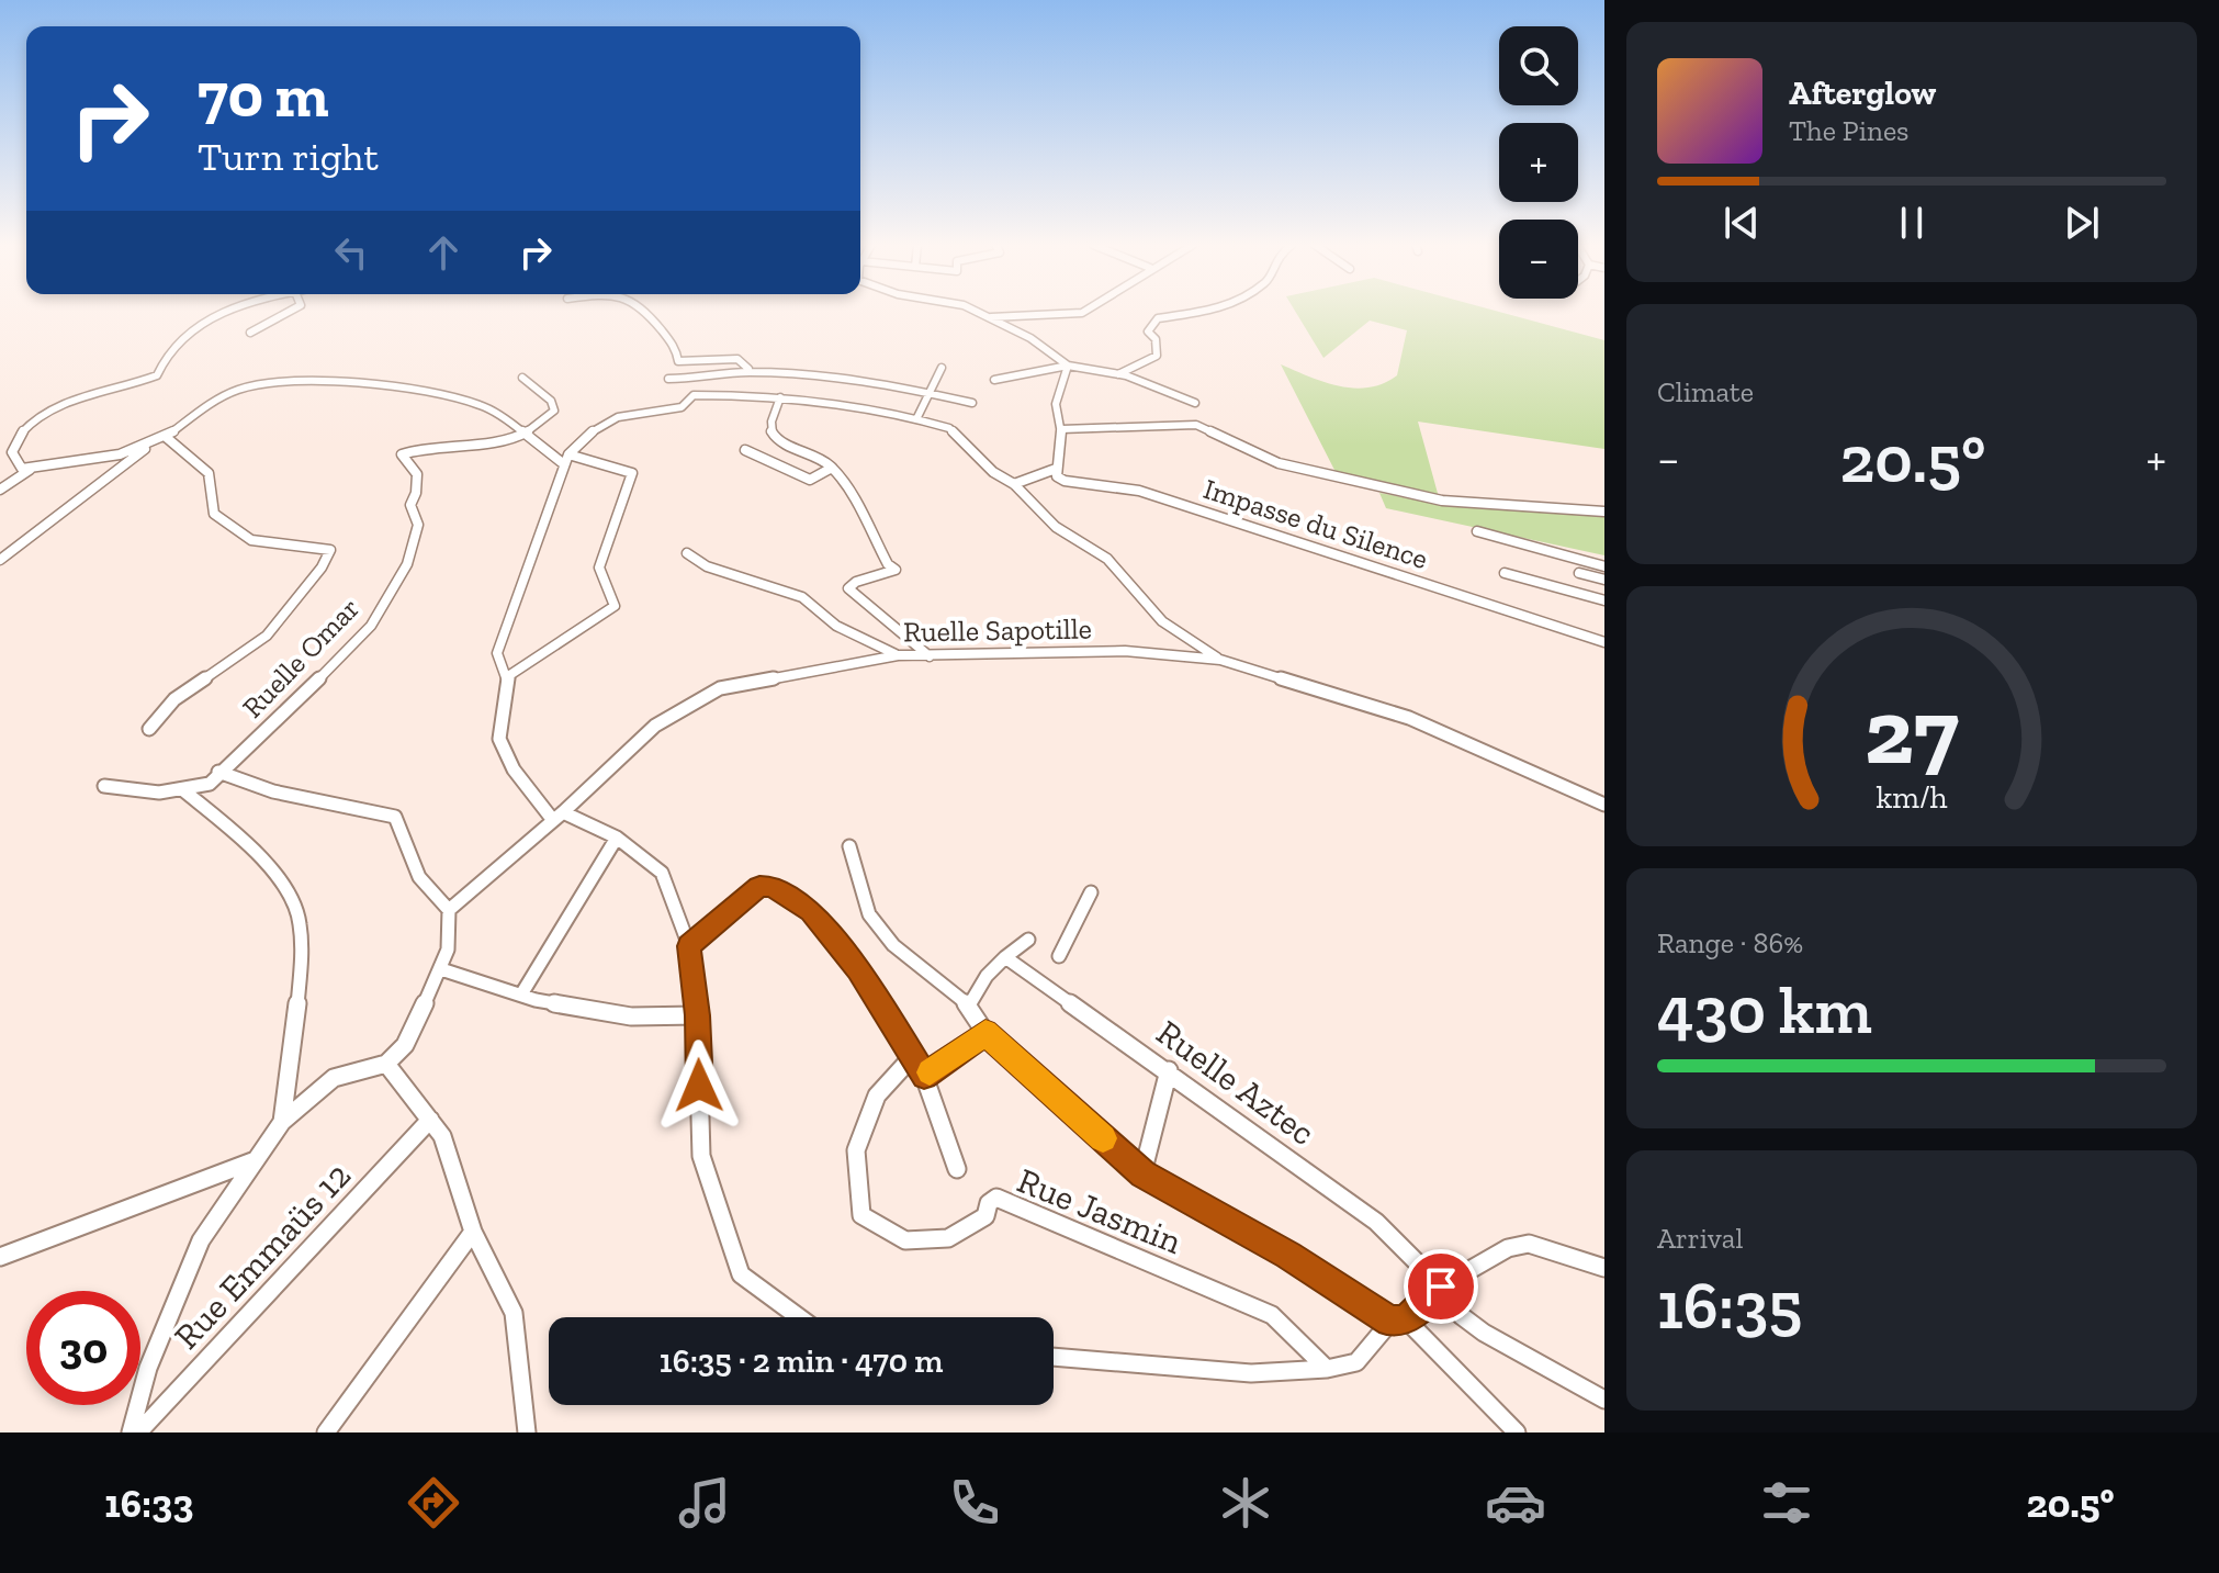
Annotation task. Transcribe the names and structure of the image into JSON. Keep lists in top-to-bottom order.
{
  "streets": {
    "street": [
      "Impasse du Silence",
      "Ruelle Sapotille",
      "Ruelle Omar",
      "Ruelle Aztec",
      "Rue Jasmin",
      "Rue Emmaüs 12"
    ]
  },
  "page": {
    "map_buttons": ["+", "−"],
    "turn": ["70 m", "Turn right"],
    "song": ["Afterglow", "The Pines"],
    "tile": [
      "Climate",
      ["Range · 86%", "430 km"],
      ["Arrival", "16:35"]
    ],
    "heat": ["−", "20.5°", "+"],
    "limit": "30",
    "trip": "16:35 · 2 min · 470 m",
    "tabs": ["16:33", "20.5°"],
    "gauge": ["27", "km/h"]
  }
}
